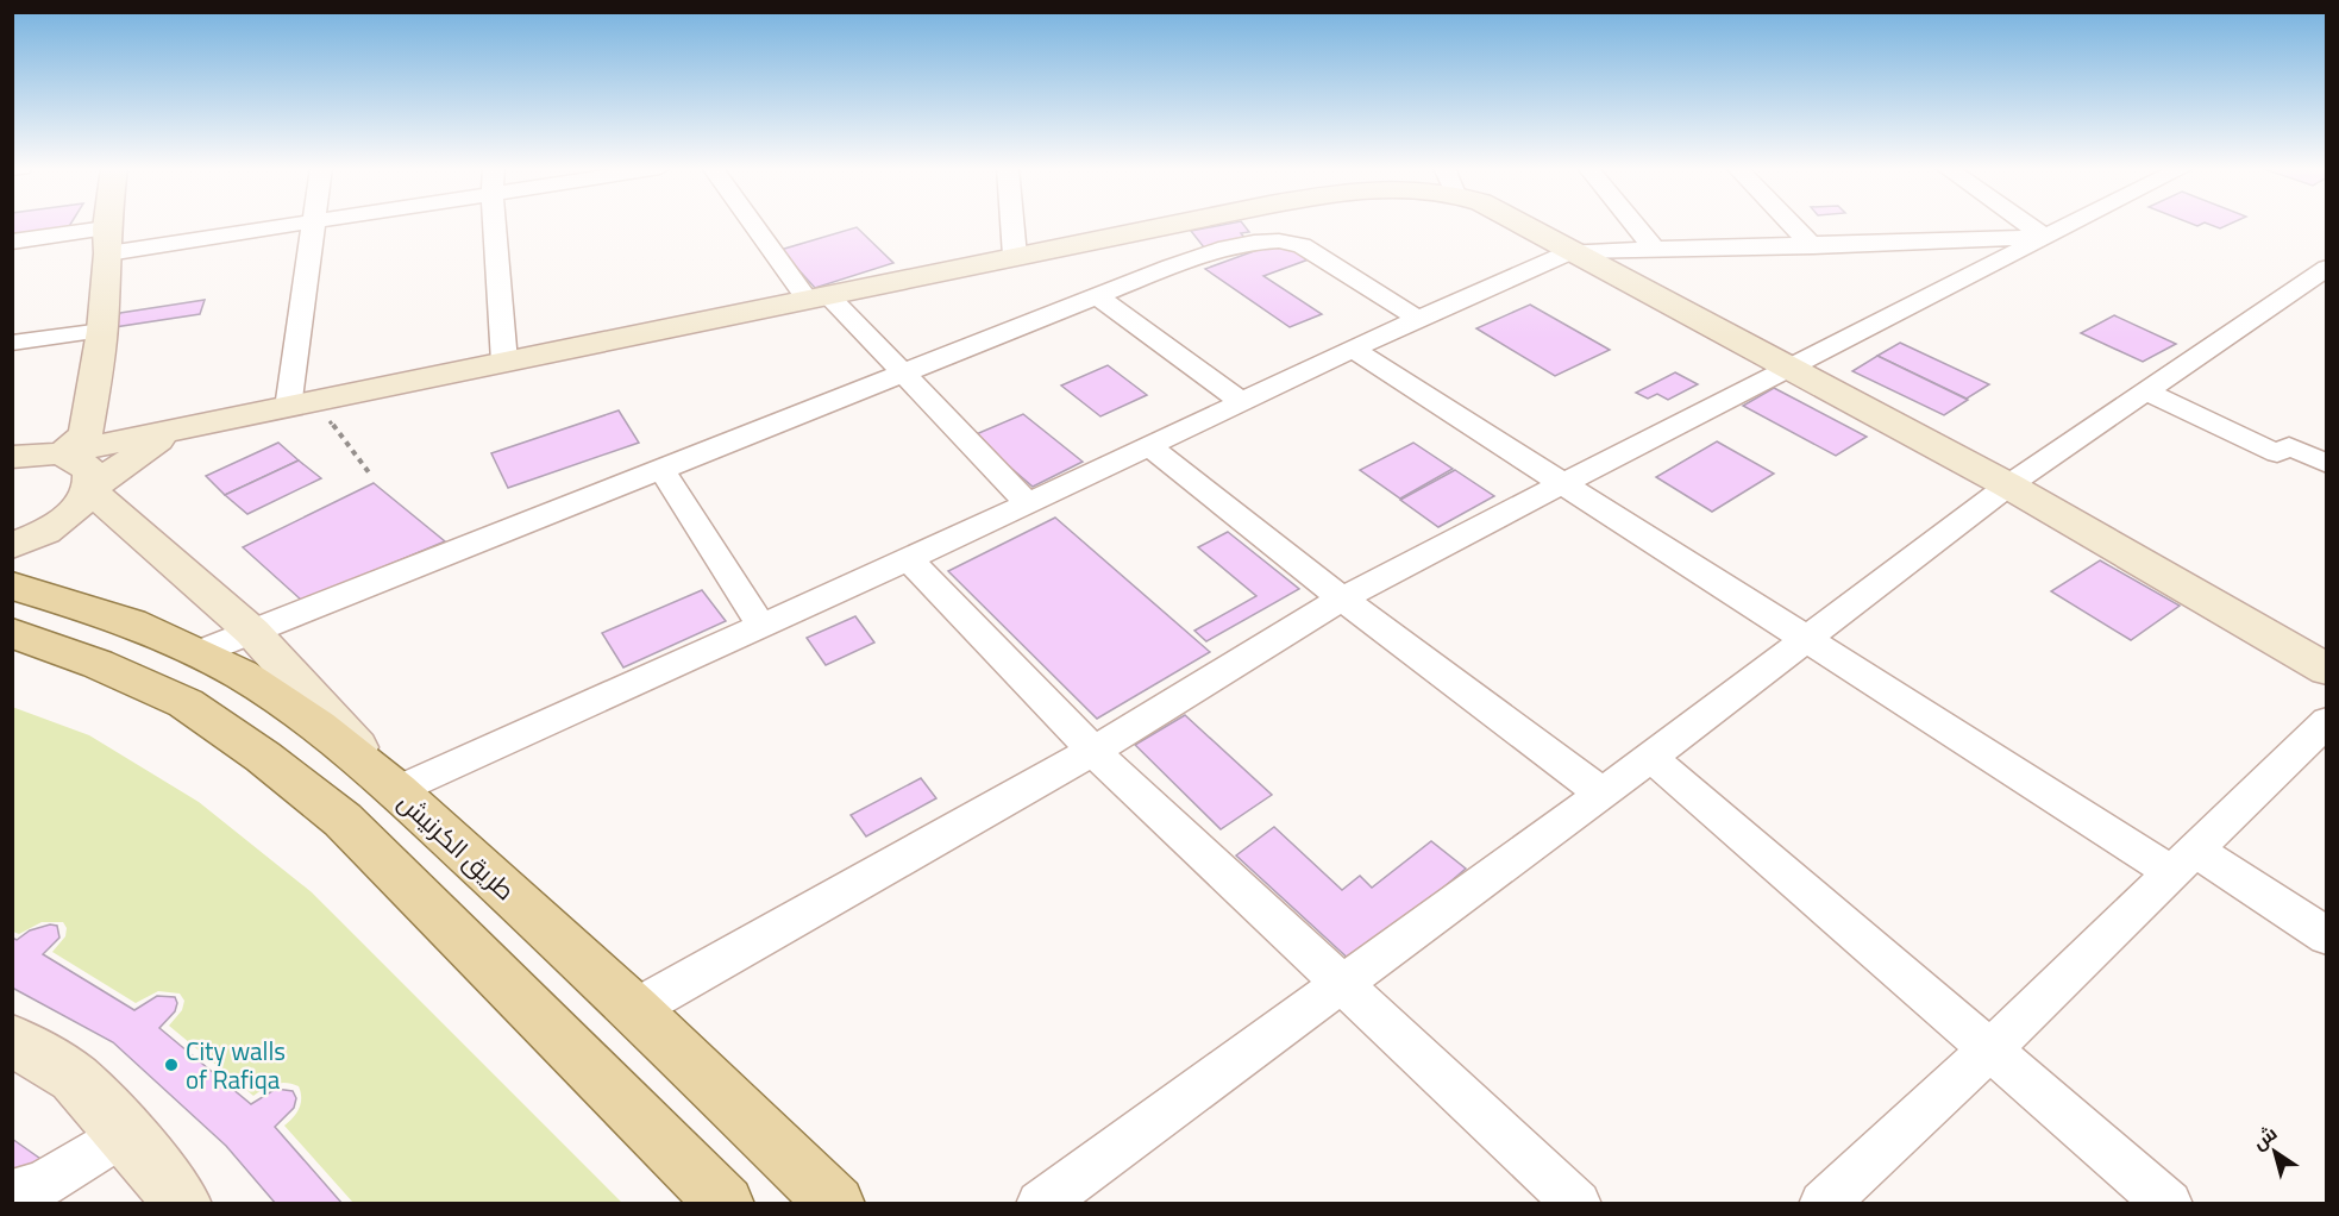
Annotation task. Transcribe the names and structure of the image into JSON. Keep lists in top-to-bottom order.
{
  "streets": {
    "main road": ["طريق الكرنيش"]
  },
  "places": ["City walls of Rafiqa"],
  "north": "top left"
}
